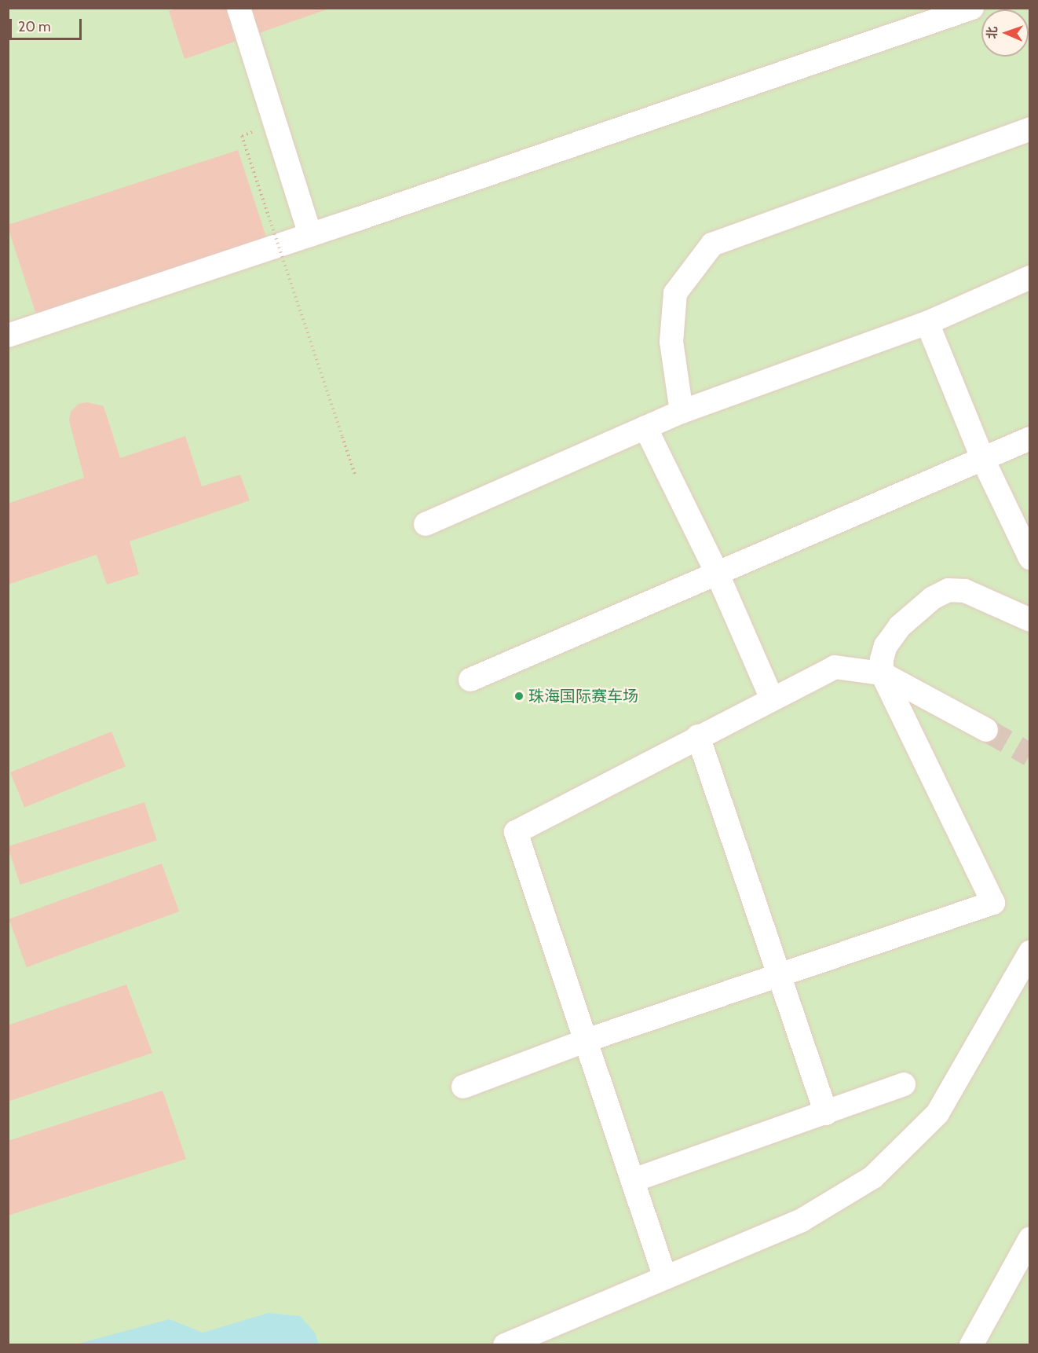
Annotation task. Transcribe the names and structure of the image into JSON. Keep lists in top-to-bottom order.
{
  "places": ["珠海国际赛车场"],
  "scale_bar": "20 m",
  "north": "left"
}
